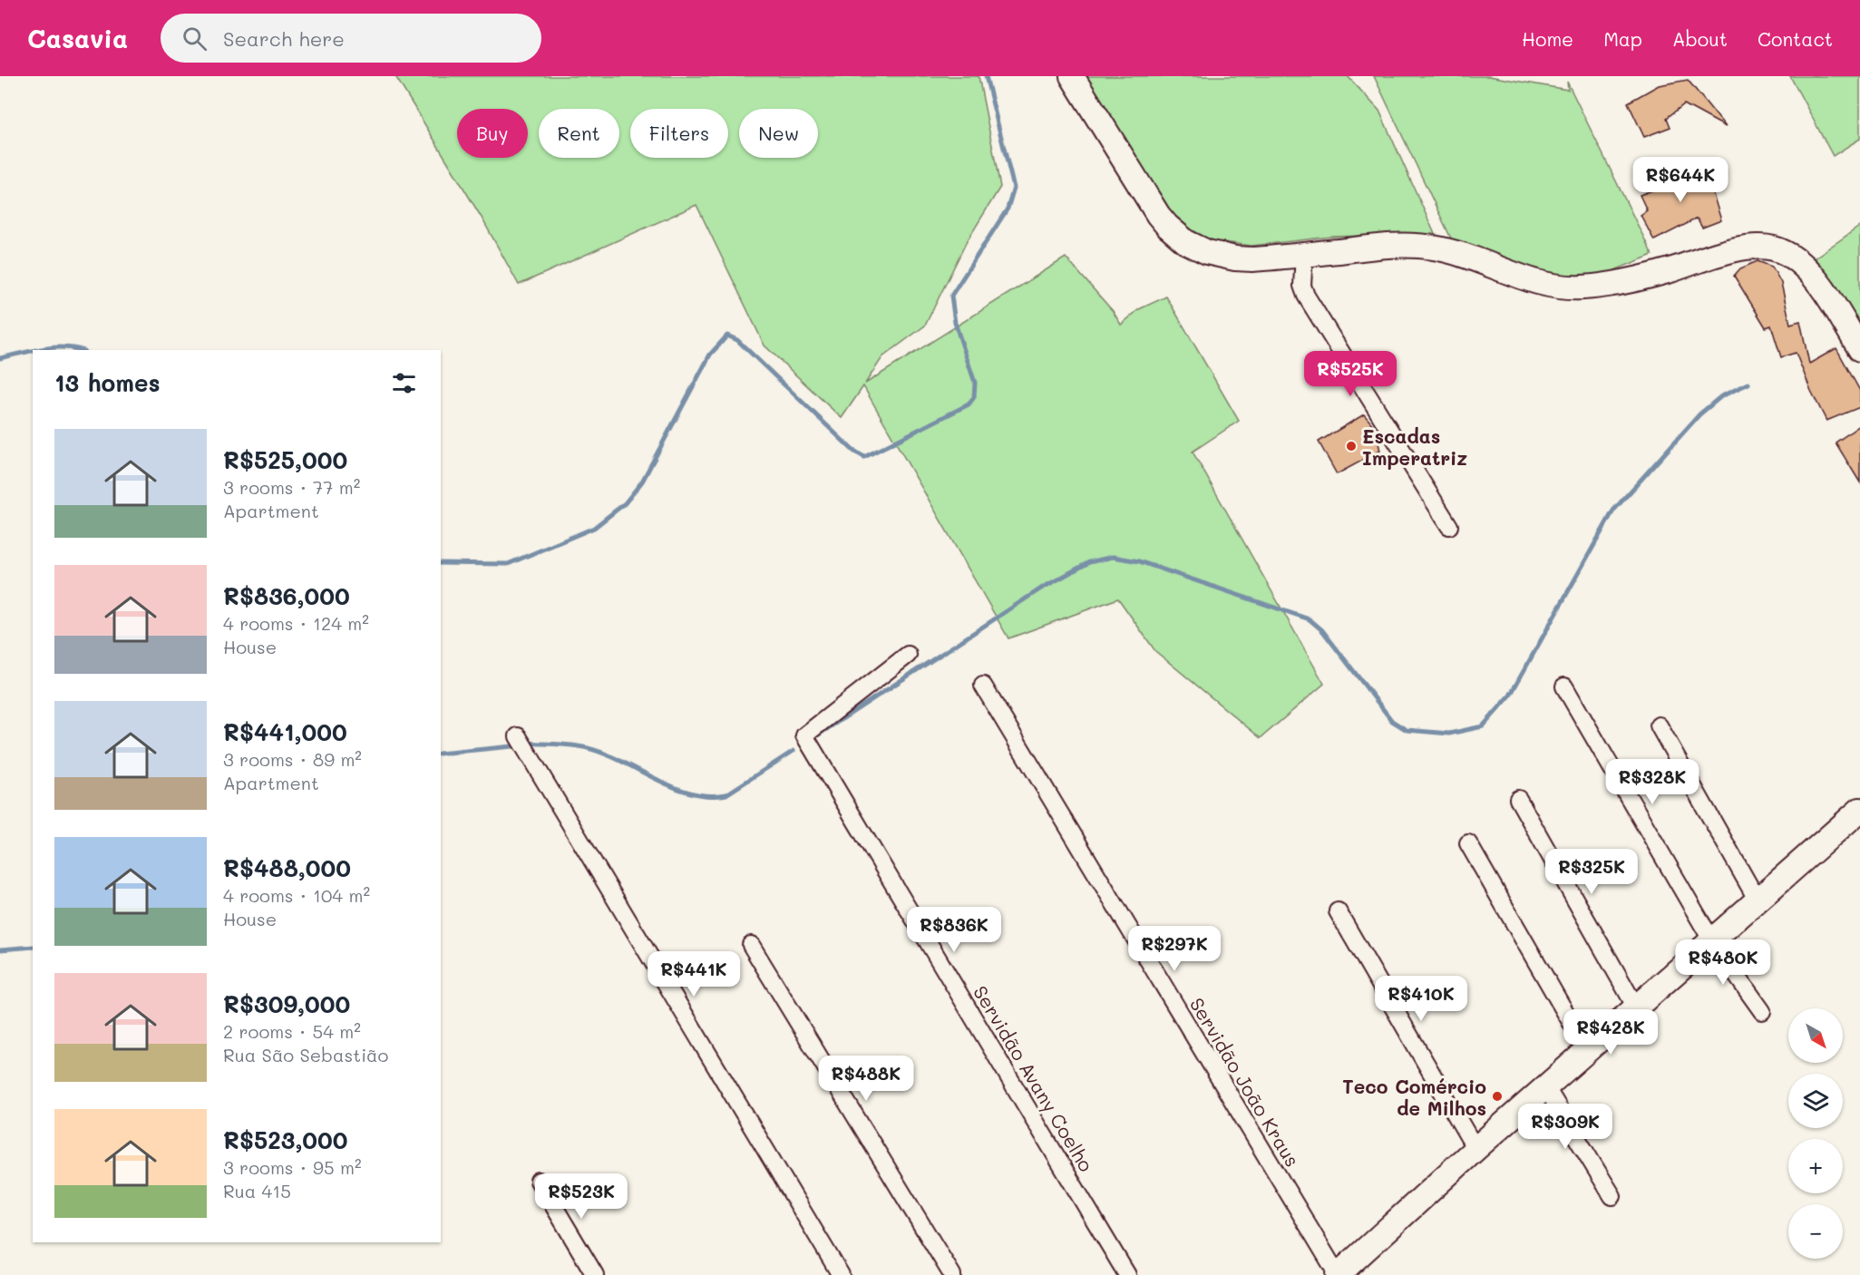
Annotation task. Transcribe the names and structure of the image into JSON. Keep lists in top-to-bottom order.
{
  "streets": {
    "street": ["Servidão Avany Coelho", "Servidão João Kraus"]
  },
  "places": ["Escadas Imperatriz", "Teco Comércio de Milhos"],
  "north": "bottom right",
  "page": {
    "header": "Casavia",
    "search": "Search here",
    "nav": [
      "Home",
      "Map",
      "About",
      "Contact"
    ],
    "chip": [
      "Buy",
      "Rent",
      "Filters",
      "New"
    ],
    "price": [
      "R$644K",
      "R$525K",
      "R$328K",
      "R$325K",
      "R$836K",
      "R$297K",
      "R$480K",
      "R$441K",
      "R$410K",
      "R$428K",
      "R$488K",
      "R$309K",
      "R$523K"
    ],
    "heading": "13 homes",
    "list": [
      {
        "name": "R$525,000",
        "note": "3 rooms · 77 m² · Apartment"
      },
      {
        "name": "R$836,000",
        "note": "4 rooms · 124 m² · House"
      },
      {
        "name": "R$441,000",
        "note": "3 rooms · 89 m² · Apartment"
      },
      {
        "name": "R$488,000",
        "note": "4 rooms · 104 m² · House"
      },
      {
        "name": "R$309,000",
        "note": "2 rooms · 54 m² · Rua São Sebastião"
      },
      {
        "name": "R$523,000",
        "note": "3 rooms · 95 m² · Rua 415"
      }
    ],
    "map_buttons": ["+", "−"]
  }
}
